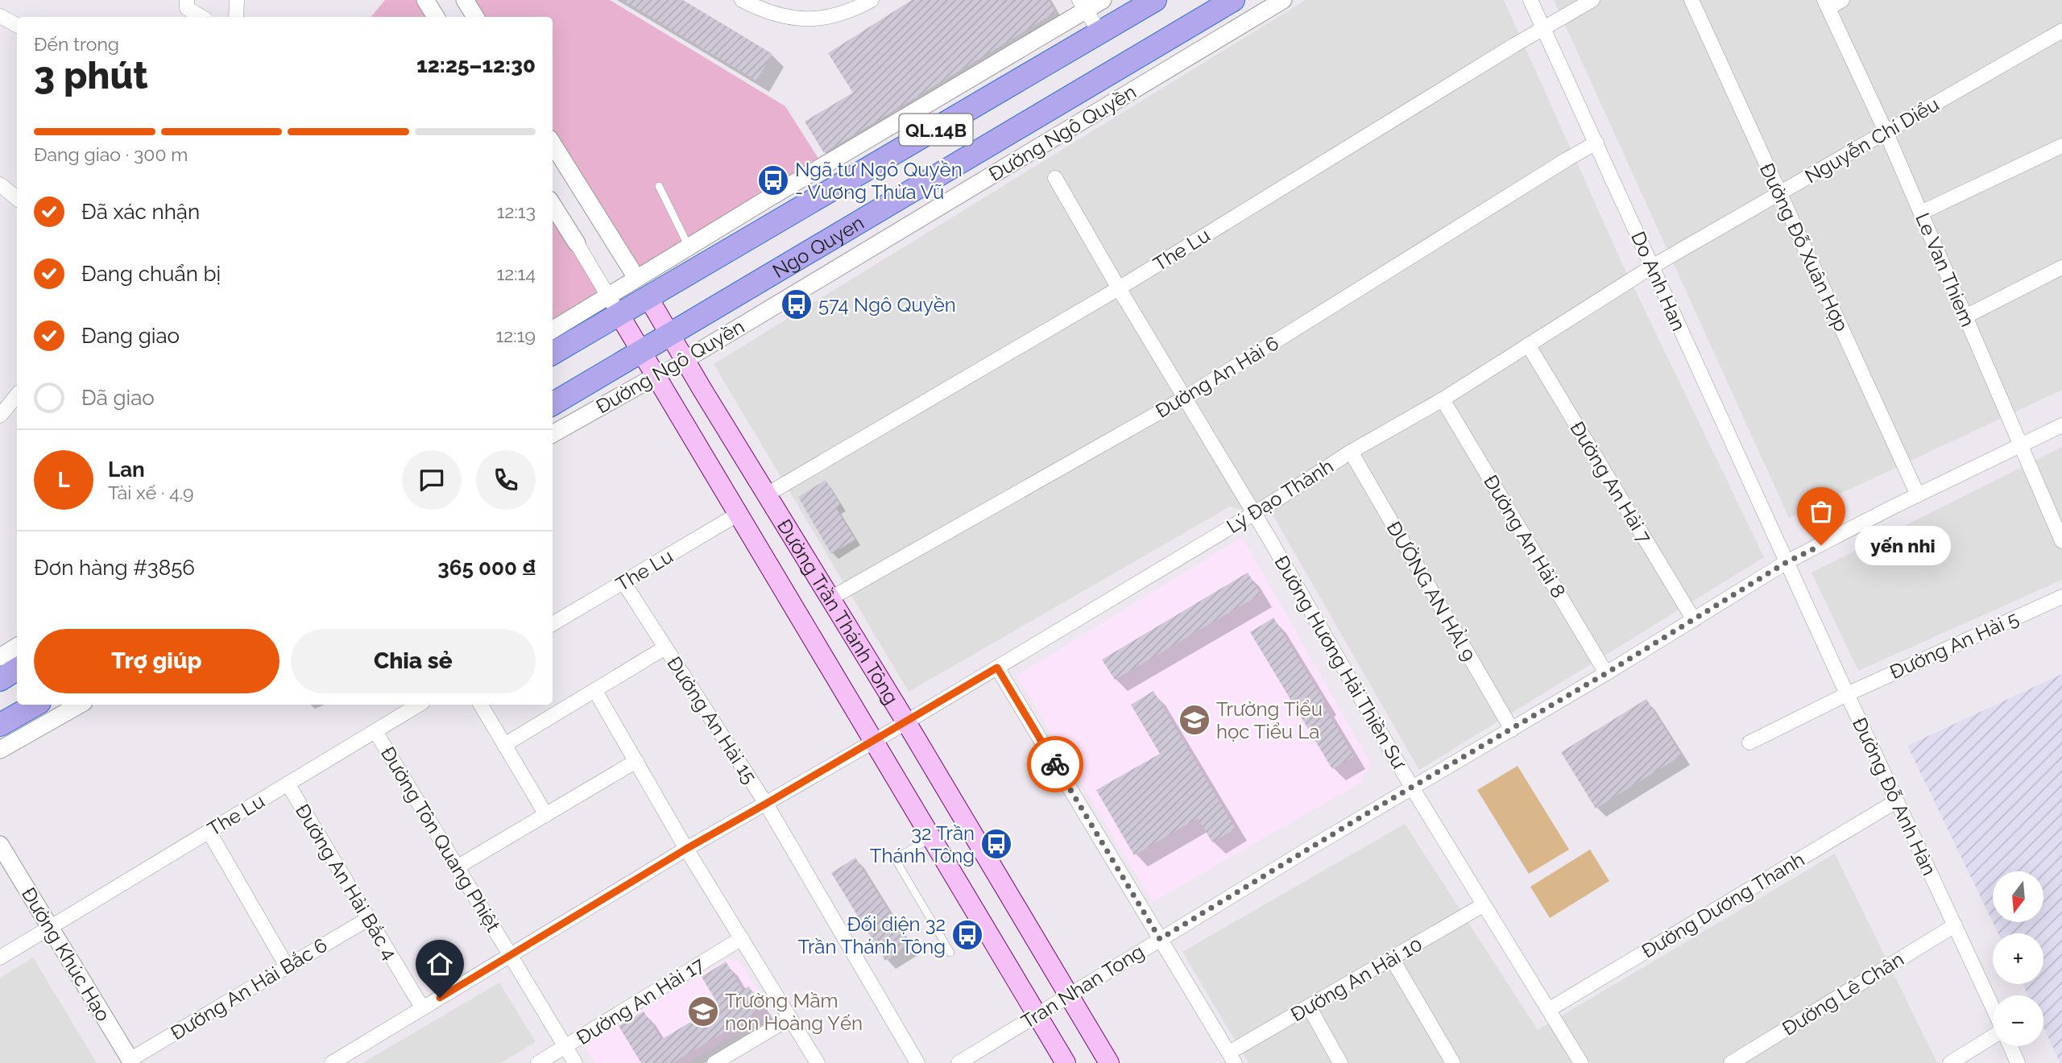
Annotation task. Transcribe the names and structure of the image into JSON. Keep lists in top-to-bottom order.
{
  "streets": {
    "highway": ["QL.14B", "Ngo Quyen"],
    "main road": ["Đường Trần Thánh Tông"],
    "street": [
      "Đường Ngô Quyền",
      "Nguyễn Chí Diểu",
      "Đường Đỗ Xuân Hợp",
      "The Lu",
      "Le Van Thiem",
      "Do Anh Han",
      "Đường An Hải 6",
      "Đường An Hải 7",
      "Lý Đạo Thành",
      "Đường An Hải 8",
      "ĐƯỜNG AN HẢl 9",
      "Đường An Hải 5",
      "Đường Hương Hải Thiền Sư",
      "Đường An Hải 15",
      "Đường Đỗ Anh Hàn",
      "Đường Tôn Quang Phiệt",
      "Đường An Hải Bắc 4",
      "Đường Dương Thanh",
      "Đường Khúc Hạo",
      "Đường An Hải 10",
      "Tran Nhan Tong",
      "Đường An Hải Bắc 6",
      "Đường Lê Chân",
      "Đường An Hải 17"
    ]
  },
  "crossings": [
    ["Đường Ngô Quyền", "Đường Trần Thánh Tông"],
    ["Nguyễn Chí Diểu", "Đường Đỗ Xuân Hợp"],
    ["Nguyễn Chí Diểu", "Le Van Thiem"],
    ["Nguyễn Chí Diểu", "Do Anh Han"],
    ["Nguyễn Chí Diểu", "Lý Đạo Thành"],
    ["Ngo Quyen", "Đường Trần Thánh Tông"],
    ["Đường Đỗ Xuân Hợp", "Tran Nhan Tong"],
    ["The Lu", "Do Anh Han"],
    ["The Lu", "Đường Trần Thánh Tông"],
    ["The Lu", "Đường Hương Hải Thiền Sư"],
    ["The Lu", "Đường An Hải 15"],
    ["The Lu", "Đường Tôn Quang Phiệt"],
    ["The Lu", "Đường An Hải Bắc 4"],
    ["The Lu", "Đường Khúc Hạo"],
    ["Le Van Thiem", "Tran Nhan Tong"],
    ["Do Anh Han", "Đường An Hải 6"],
    ["Do Anh Han", "Lý Đạo Thành"],
    ["Do Anh Han", "Đường Đỗ Anh Hàn"],
    ["Do Anh Han", "Tran Nhan Tong"],
    ["Đường An Hải 6", "Đường Trần Thánh Tông"],
    ["Đường An Hải 6", "Đường Hương Hải Thiền Sư"],
    ["Đường An Hải 7", "Lý Đạo Thành"],
    ["Đường An Hải 7", "Tran Nhan Tong"],
    ["Lý Đạo Thành", "Đường An Hải 8"],
    ["Lý Đạo Thành", "ĐƯỜNG AN HẢl 9"],
    ["Lý Đạo Thành", "Đường Trần Thánh Tông"],
    ["Lý Đạo Thành", "Đường Hương Hải Thiền Sư"],
    ["Lý Đạo Thành", "Đường An Hải 15"],
    ["Lý Đạo Thành", "Đường Tôn Quang Phiệt"],
    ["Lý Đạo Thành", "Đường An Hải Bắc 4"],
    ["Đường An Hải 8", "Tran Nhan Tong"],
    ["ĐƯỜNG AN HẢl 9", "Tran Nhan Tong"],
    ["Đường Trần Thánh Tông", "Tran Nhan Tong"],
    ["Đường An Hải 5", "Đường Đỗ Anh Hàn"],
    ["Đường Hương Hải Thiền Sư", "Đường Dương Thanh"],
    ["Đường Hương Hải Thiền Sư", "Đường An Hải 10"],
    ["Đường Hương Hải Thiền Sư", "Tran Nhan Tong"],
    ["Đường Đỗ Anh Hàn", "Đường Dương Thanh"],
    ["Đường Đỗ Anh Hàn", "Tran Nhan Tong"],
    ["Đường Đỗ Anh Hàn", "Đường Lê Chân"],
    ["Đường Tôn Quang Phiệt", "Đường An Hải 17"],
    ["Đường An Hải Bắc 4", "Đường An Hải Bắc 6"],
    ["Đường Khúc Hạo", "Đường An Hải Bắc 6"]
  ],
  "places": {
    "bus stop": [
      "Ngã tư Ngô Quyền - Vương Thừa Vũ",
      "574 Ngô Quyền",
      "32 Trần Thánh Tông",
      "Đối diện 32 Trần Thánh Tông"
    ],
    "other": ["yến nhi"],
    "school or university": ["Trường Tiểu học Tiểu La", "Trường Mầm non Hoàng Yến"]
  },
  "north": "bottom",
  "page": {
    "heading": ["3 phút", "Đến trong", "12:25–12:30"],
    "panel": [
      "Lan",
      "Tài xế · 4.9",
      "Đơn hàng #3856",
      "365 000 ₫"
    ],
    "bar": "Đang giao · 300 m",
    "list": [
      ["Đã xác nhận", "12:13"],
      ["Đang chuẩn bị", "12:14"],
      ["Đang giao", "12:19"],
      "Đã giao"
    ],
    "round": "L",
    "bubble": "yến nhi",
    "buttons": ["Trợ giúp", "Chia sẻ"],
    "map_buttons": ["+", "−"]
  }
}
